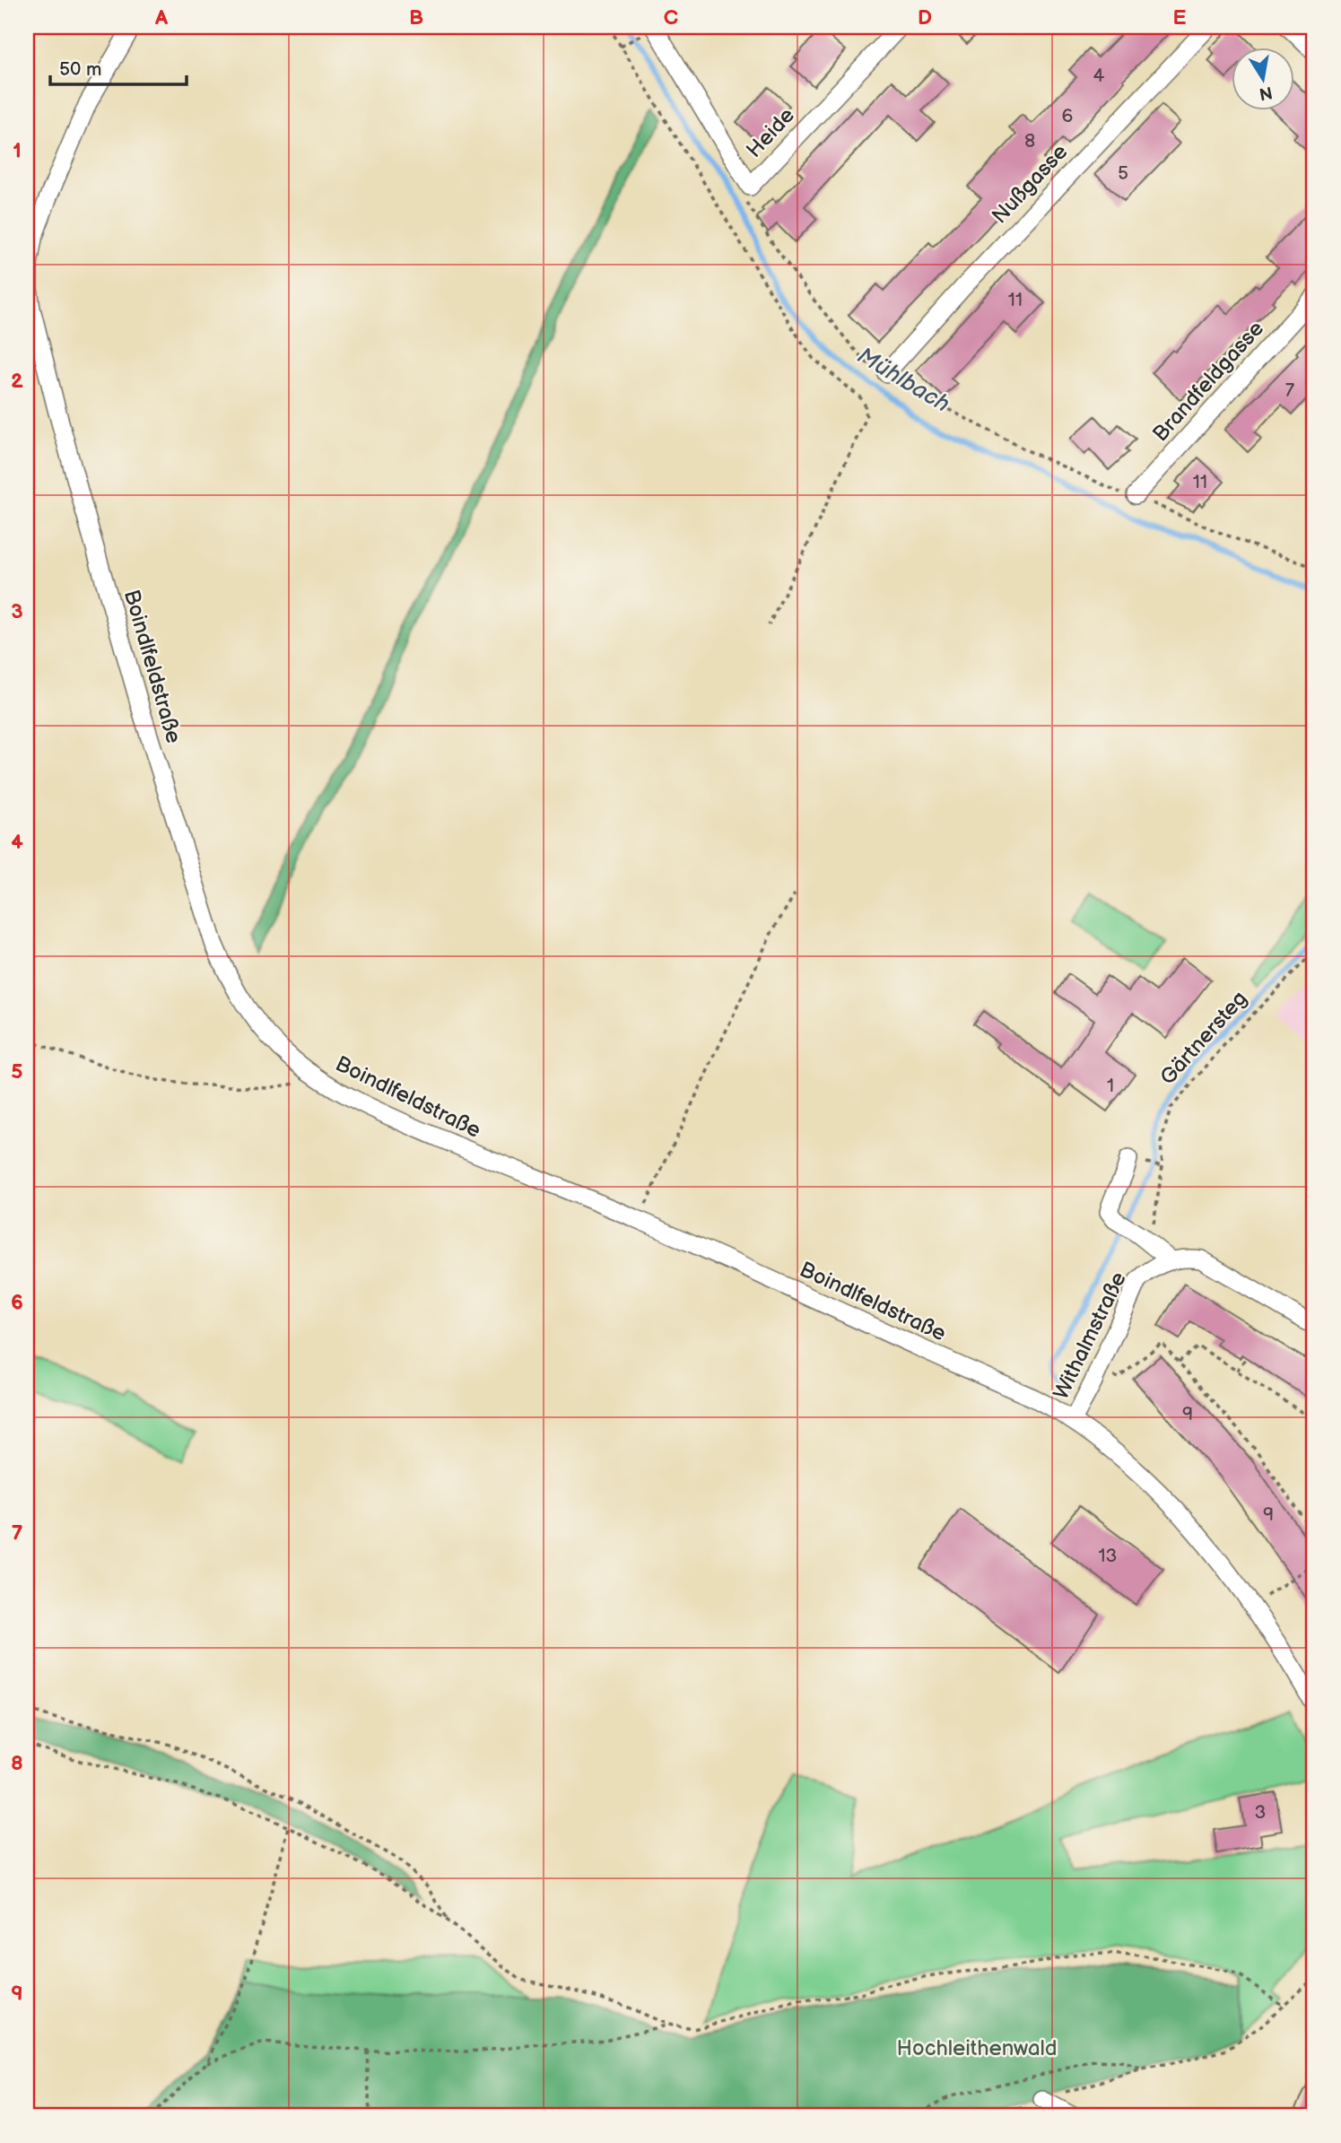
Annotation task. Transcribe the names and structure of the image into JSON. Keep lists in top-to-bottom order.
{
  "streets": {
    "street": [
      "Heide",
      "Nußgasse",
      "Brandfeldgasse",
      "Boindlfeldstraße",
      "Withalmstraße"
    ],
    "path": ["Gärtnersteg"]
  },
  "crossings": [
    ["Boindlfeldstraße", "Withalmstraße"]
  ],
  "water": ["Mühlbach"],
  "parks": ["Hochleithenwald"],
  "house_numbers": [
    "4",
    "6",
    "8",
    "5",
    "11",
    "7",
    "11",
    "1",
    "9",
    "9",
    "13",
    "3"
  ],
  "scale_bar": "50 m",
  "north": "bottom",
  "grid": {
    "columns": [
      "A",
      "B",
      "C",
      "D",
      "E"
    ],
    "rows": [
      "1",
      "2",
      "3",
      "4",
      "5",
      "6",
      "7",
      "8",
      "9"
    ]
  }
}
